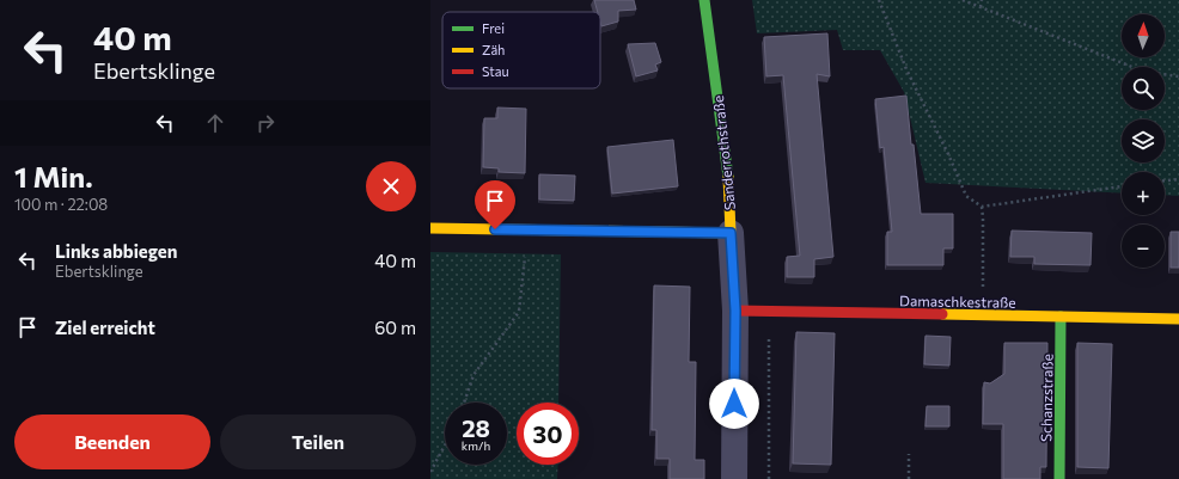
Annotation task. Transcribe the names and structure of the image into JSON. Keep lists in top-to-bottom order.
{
  "streets": {
    "street": ["Sanderrothstraße", "Damaschkestraße", "Schanzstraße"]
  },
  "crossings": [
    ["Sanderrothstraße", "Damaschkestraße"],
    ["Damaschkestraße", "Schanzstraße"]
  ],
  "legend": ["Frei", "Zäh", "Stau"],
  "north": "top",
  "page": {
    "turn": ["40 m", "Ebertsklinge"],
    "map_buttons": ["+", "−"],
    "heading": ["1 Min.", "100 m · 22:08"],
    "list": [
      {
        "name": "Links abbiegen",
        "note": "Ebertsklinge",
        "value": "40 m"
      },
      {
        "name": "Ziel erreicht",
        "value": "60 m"
      }
    ],
    "speed": "28 km/h",
    "limit": "30",
    "buttons": ["Beenden", "Teilen"]
  }
}
